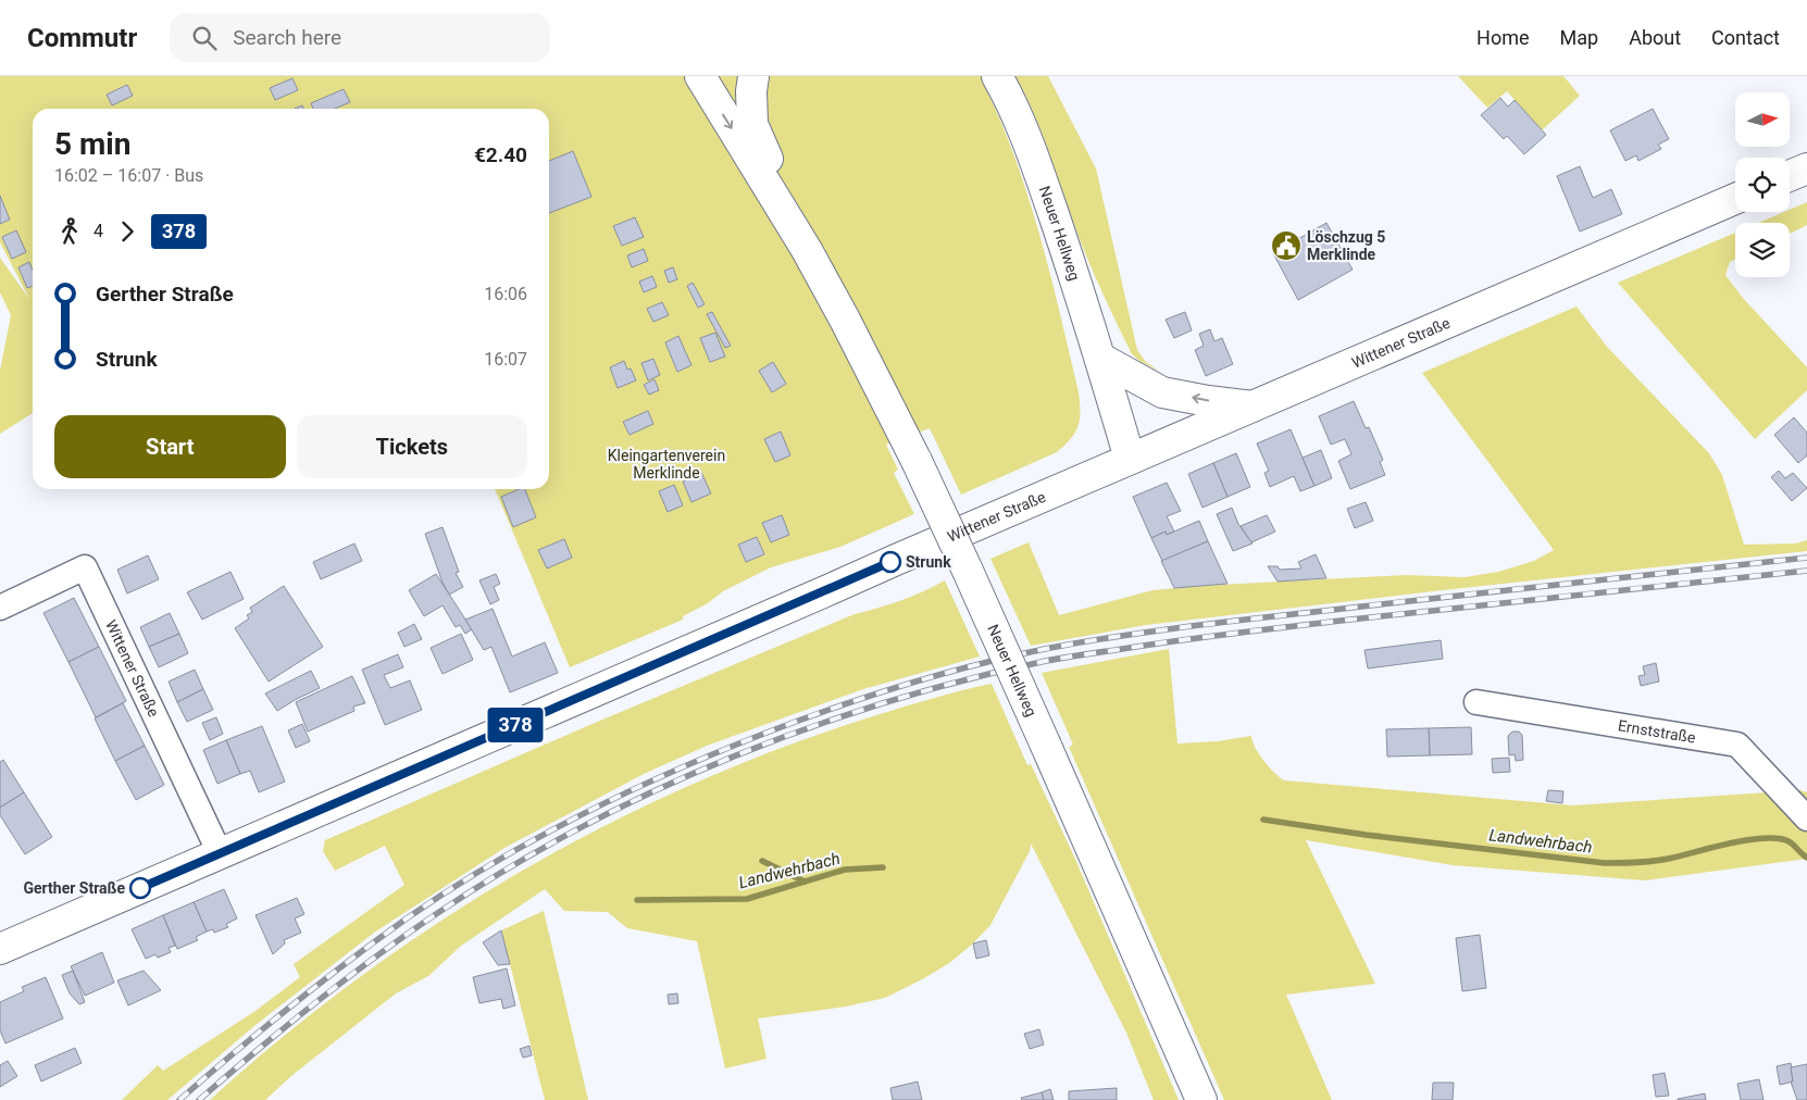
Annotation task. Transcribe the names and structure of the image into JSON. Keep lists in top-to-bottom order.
{
  "streets": {
    "main road": ["Neuer Hellweg", "Wittener Straße"],
    "street": ["Ernststraße"]
  },
  "crossings": [
    ["Neuer Hellweg", "Wittener Straße"]
  ],
  "water": ["Landwehrbach"],
  "parks": ["Kleingartenverein Merklinde"],
  "places": {
    "public building": ["Löschzug 5 Merklinde"],
    "other": ["Strunk", "Gerther Straße"]
  },
  "lines": ["bus line 378"],
  "north": "right",
  "page": {
    "header": "Commutr",
    "search": "Search here",
    "nav": [
      "Home",
      "Map",
      "About",
      "Contact"
    ],
    "on_map": "378",
    "heading": ["5 min", "16:02 – 16:07 · Bus", "€2.40"],
    "legs": ["4", "378"],
    "list": [
      {
        "name": "Gerther Straße",
        "value": "16:06"
      },
      {
        "name": "Strunk",
        "value": "16:07"
      }
    ],
    "buttons": ["Start", "Tickets"]
  }
}
